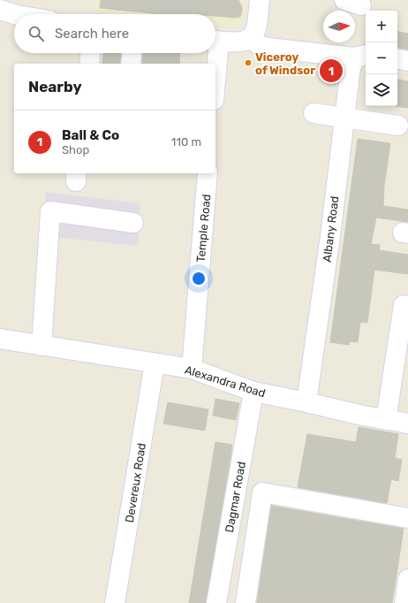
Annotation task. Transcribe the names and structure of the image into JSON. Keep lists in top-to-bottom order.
{
  "streets": {
    "street": [
      "Temple Road",
      "Albany Road",
      "Alexandra Road",
      "Devereux Road",
      "Dagmar Road"
    ]
  },
  "crossings": [
    ["Temple Road", "Alexandra Road"],
    ["Albany Road", "Alexandra Road"],
    ["Alexandra Road", "Devereux Road"],
    ["Alexandra Road", "Dagmar Road"]
  ],
  "places": ["Viceroy of Windsor"],
  "north": "right",
  "page": {
    "map_buttons": ["+", "−"],
    "search": "Search here",
    "pins": "1",
    "heading": "Nearby",
    "list": [
      {
        "mark": "1",
        "name": "Ball & Co",
        "note": "Shop",
        "value": "110 m"
      }
    ]
  }
}
